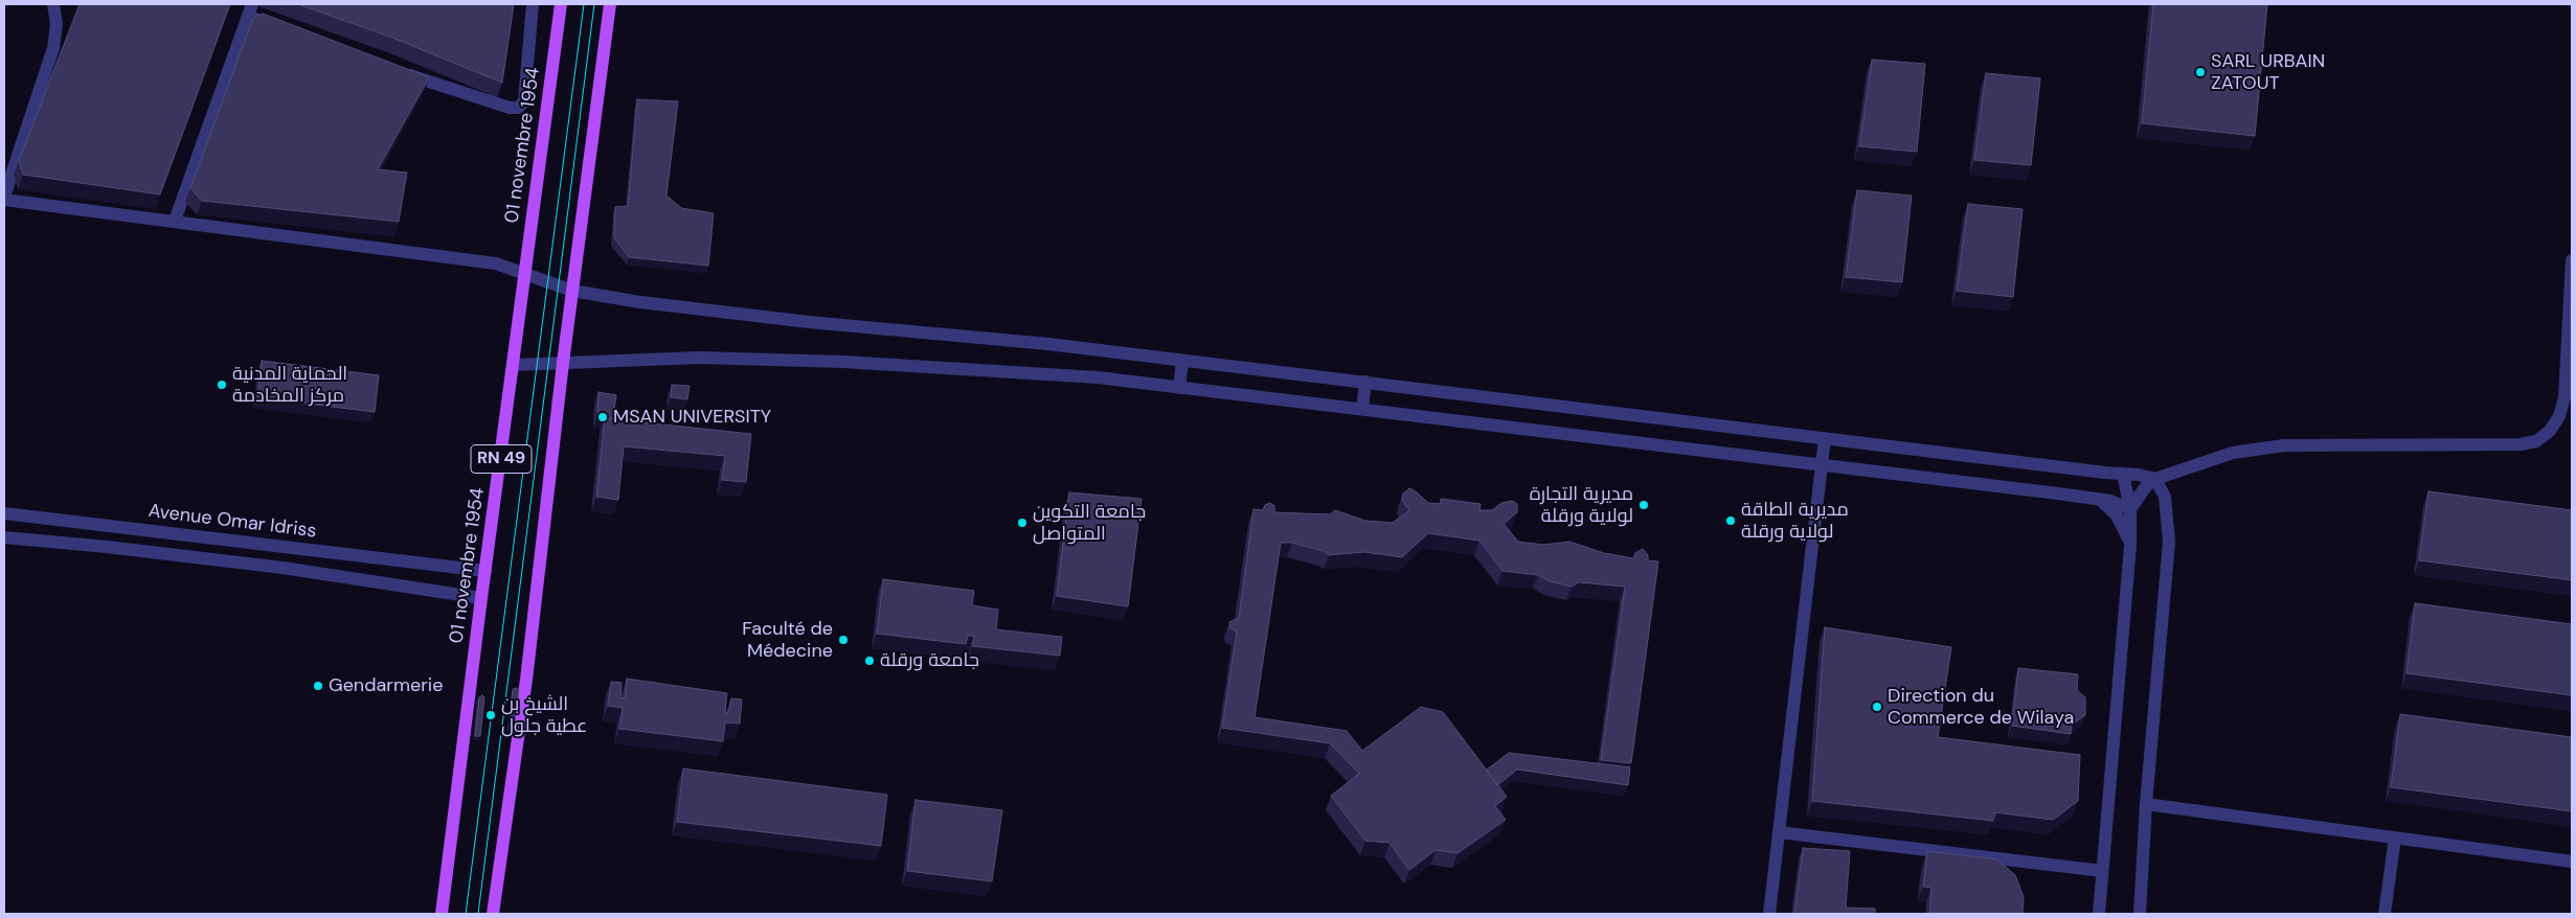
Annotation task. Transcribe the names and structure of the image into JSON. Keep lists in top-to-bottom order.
{
  "streets": {
    "main road": ["01 novembre 1954", "RN 49"],
    "street": ["Avenue Omar Idriss"]
  },
  "crossings": [
    ["01 novembre 1954", "Avenue Omar Idriss"]
  ],
  "places": [
    "SARL URBAIN ZATOUT",
    "الحماية المدنية مركز المخادمة",
    "MSAN UNIVERSITY",
    "مديرية التجارة لولاية ورقلة",
    "مديرية الطاقة لولاية ورقلة",
    "جامعة التكوين المتواصل",
    "Faculté de Médecine",
    "جامعة ورقلة",
    "Gendarmerie",
    "Direction du Commerce de Wilaya",
    "الشيخ بن عطية جلول"
  ]
}
